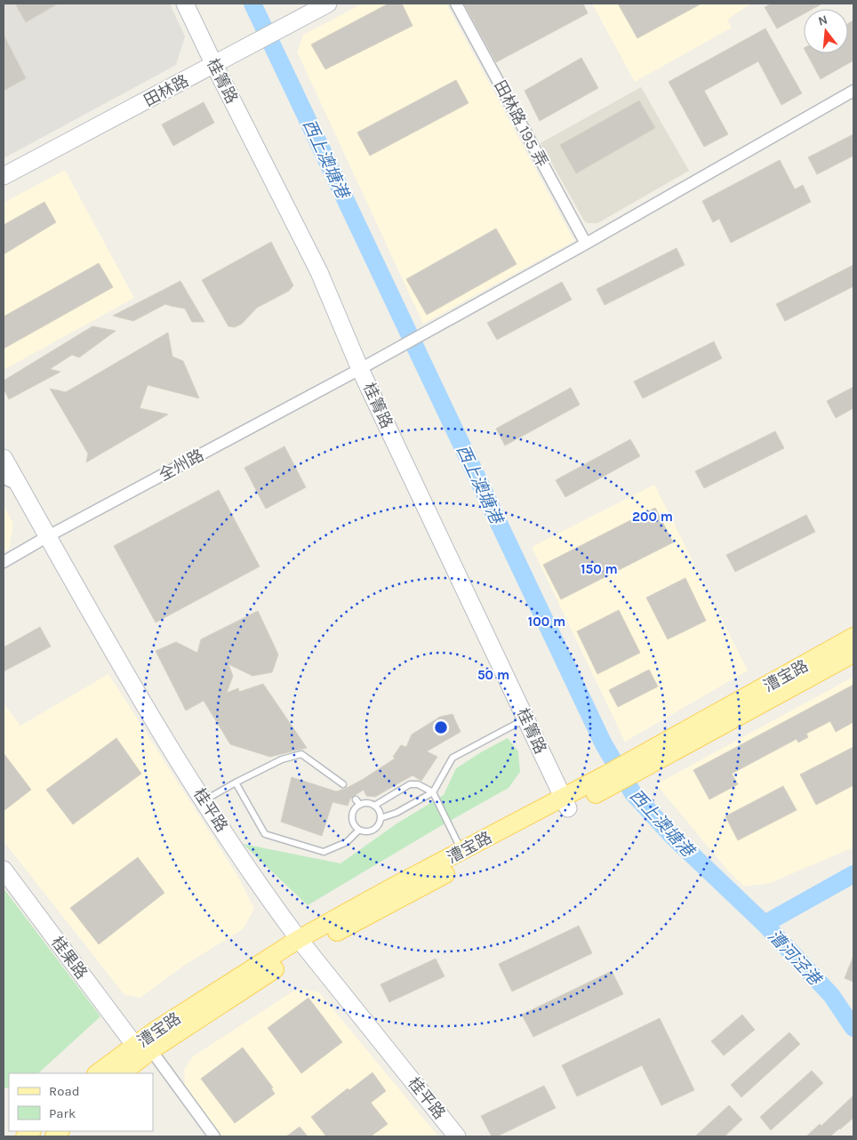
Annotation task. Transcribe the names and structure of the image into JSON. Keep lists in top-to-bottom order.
{
  "streets": {
    "main road": ["漕宝路"],
    "street": [
      "桂箐路",
      "田林路",
      "田林路 195 弄",
      "全州路",
      "桂平路",
      "桂果路"
    ]
  },
  "crossings": [
    ["桂箐路", "田林路"],
    ["桂箐路", "全州路"],
    ["桂箐路", "漕宝路"],
    ["田林路 195 弄", "全州路"],
    ["全州路", "桂平路"],
    ["漕宝路", "桂平路"],
    ["漕宝路", "桂果路"]
  ],
  "water": ["西上澳塘港", "漕河泾港"],
  "legend": ["Road", "Park"],
  "north": "top",
  "rings": [
    "200 m",
    "150 m",
    "100 m",
    "50 m"
  ]
}
